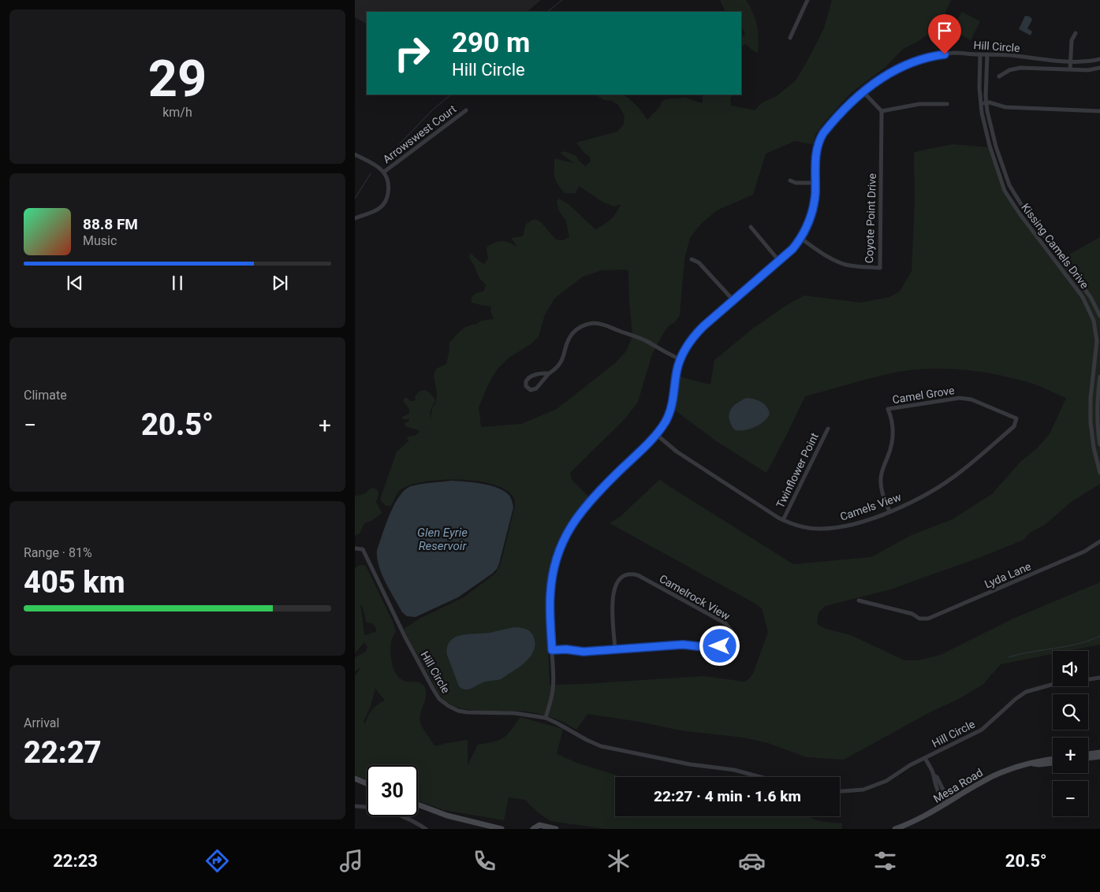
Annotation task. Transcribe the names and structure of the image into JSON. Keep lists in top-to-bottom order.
{
  "streets": {
    "main road": ["Mesa Road"],
    "street": [
      "Hill Circle",
      "Arrowswest Court",
      "Coyote Point Drive",
      "Kissing Camels Drive",
      "Camel Grove",
      "Twinflower Point",
      "Camels View",
      "Lyda Lane",
      "Camelrock View"
    ]
  },
  "crossings": [
    ["Hill Circle", "Coyote Point Drive"],
    ["Hill Circle", "Kissing Camels Drive"],
    ["Hill Circle", "Camels View"],
    ["Hill Circle", "Camelrock View"],
    ["Camel Grove", "Camels View"],
    ["Twinflower Point", "Camels View"]
  ],
  "water": ["Glen Eyrie Reservoir"],
  "page": {
    "tile": [
      ["29", "km/h"],
      "Climate",
      ["Range · 81%", "405 km"],
      ["Arrival", "22:27"]
    ],
    "turn": ["290 m", "Hill Circle"],
    "song": ["88.8 FM", "Music"],
    "heat": ["−", "20.5°", "+"],
    "map_buttons": ["+", "−"],
    "limit": "30",
    "trip": "22:27 · 4 min · 1.6 km",
    "tabs": ["22:23", "20.5°"]
  }
}
